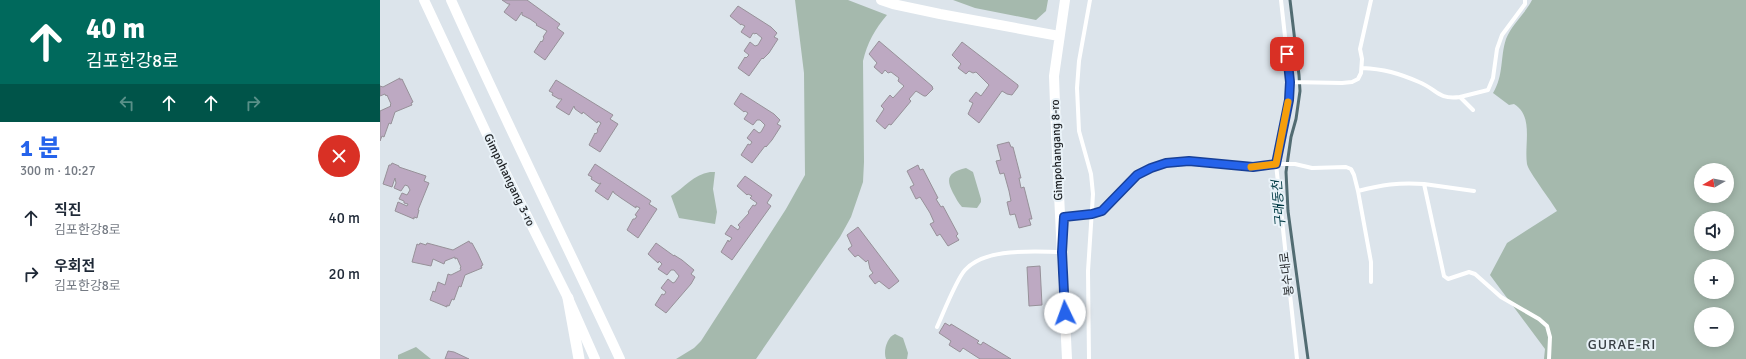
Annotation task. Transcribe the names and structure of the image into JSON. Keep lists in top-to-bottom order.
{
  "streets": {
    "street": ["Gimpohangang 8-ro", "Gimpohangang 3-ro"],
    "lane": ["봉수대로"]
  },
  "districts": ["GURAE-RI"],
  "water": ["구래동천"],
  "north": "left",
  "page": {
    "turn": ["40 m", "김포한강8로"],
    "heading": ["1 분", "300 m · 10:27"],
    "map_buttons": ["+", "−"],
    "list": [
      {
        "name": "직진",
        "note": "김포한강8로",
        "value": "40 m"
      },
      {
        "name": "우회전",
        "note": "김포한강8로",
        "value": "20 m"
      }
    ]
  }
}
